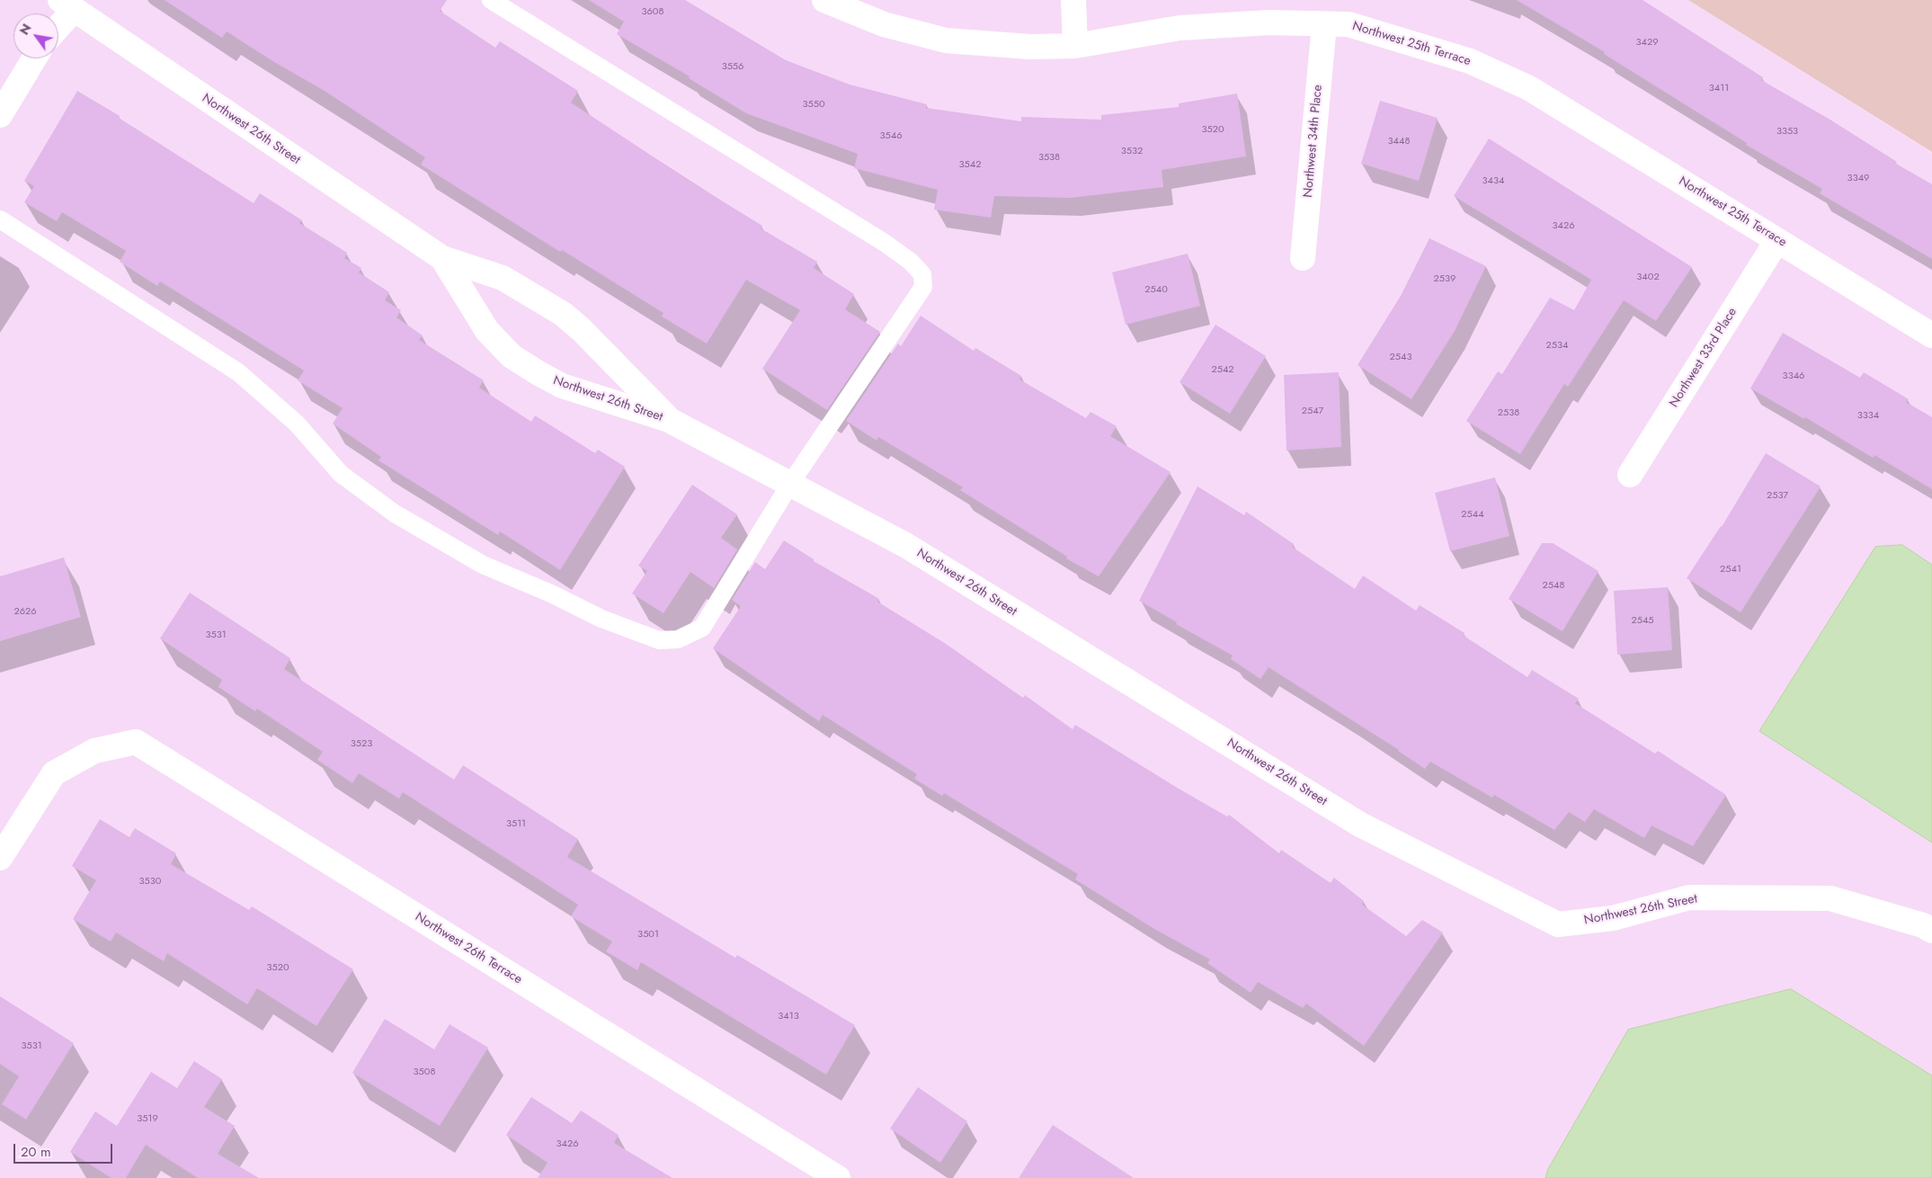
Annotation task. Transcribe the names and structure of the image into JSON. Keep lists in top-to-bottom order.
{
  "streets": {
    "street": [
      "Northwest 25th Terrace",
      "Northwest 26th Street",
      "Northwest 34th Place",
      "Northwest 33rd Place",
      "Northwest 26th Terrace"
    ]
  },
  "crossings": [
    ["Northwest 25th Terrace", "Northwest 34th Place"],
    ["Northwest 25th Terrace", "Northwest 33rd Place"]
  ],
  "house_numbers": [
    "3608",
    "3429",
    "3556",
    "3411",
    "3550",
    "3520",
    "3353",
    "3546",
    "3448",
    "3532",
    "3538",
    "3542",
    "3349",
    "3434",
    "3426",
    "3402",
    "2539",
    "2540",
    "2534",
    "2543",
    "2542",
    "3346",
    "2547",
    "2538",
    "3334",
    "2537",
    "2544",
    "2541",
    "2548",
    "2626",
    "2545",
    "3531",
    "3523",
    "3511",
    "3530",
    "3501",
    "3520",
    "3413",
    "3531",
    "3508",
    "3519",
    "3426"
  ],
  "scale_bar": "20 m",
  "north": "top left"
}
